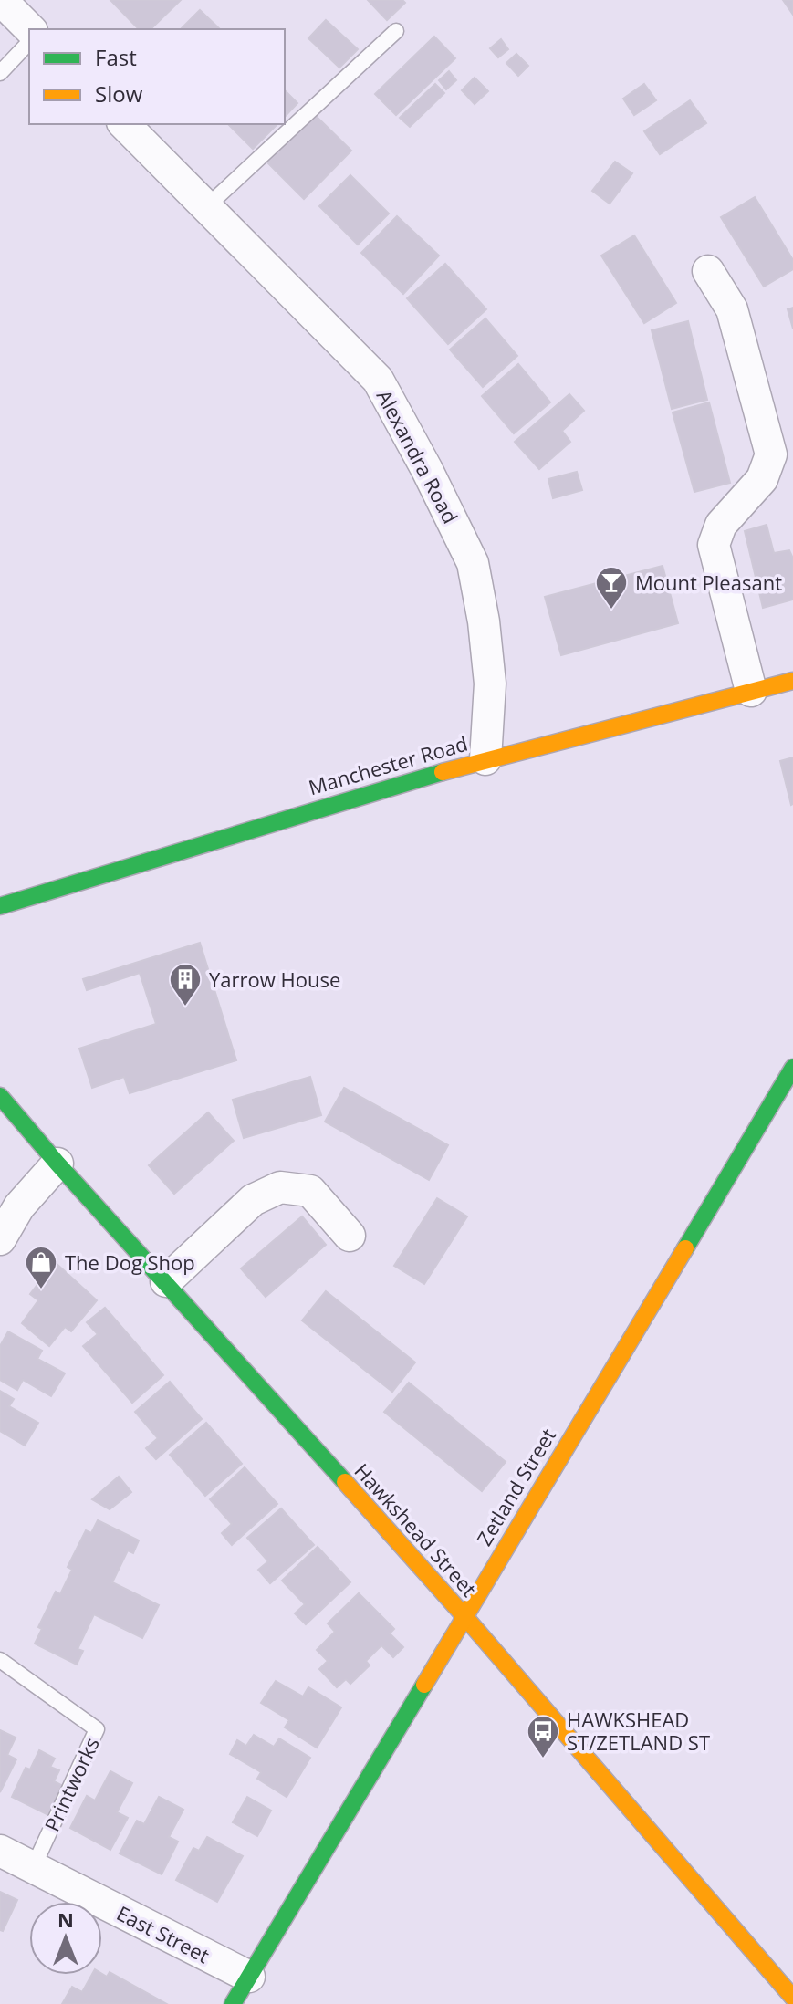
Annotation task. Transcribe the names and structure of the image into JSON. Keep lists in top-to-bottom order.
{
  "streets": {
    "street": [
      "Alexandra Road",
      "Manchester Road",
      "Zetland Street",
      "Hawkshead Street",
      "East Street"
    ],
    "lane": ["Printworks"]
  },
  "crossings": [
    ["Alexandra Road", "Manchester Road"],
    ["Zetland Street", "Hawkshead Street"],
    ["Zetland Street", "East Street"],
    ["Printworks", "East Street"]
  ],
  "places": {
    "bar": ["Mount Pleasant"],
    "building": ["Yarrow House"],
    "shop": ["The Dog Shop"],
    "bus stop": ["HAWKSHEAD ST/ZETLAND ST"]
  },
  "legend": ["Fast", "Slow"],
  "north": "top"
}
